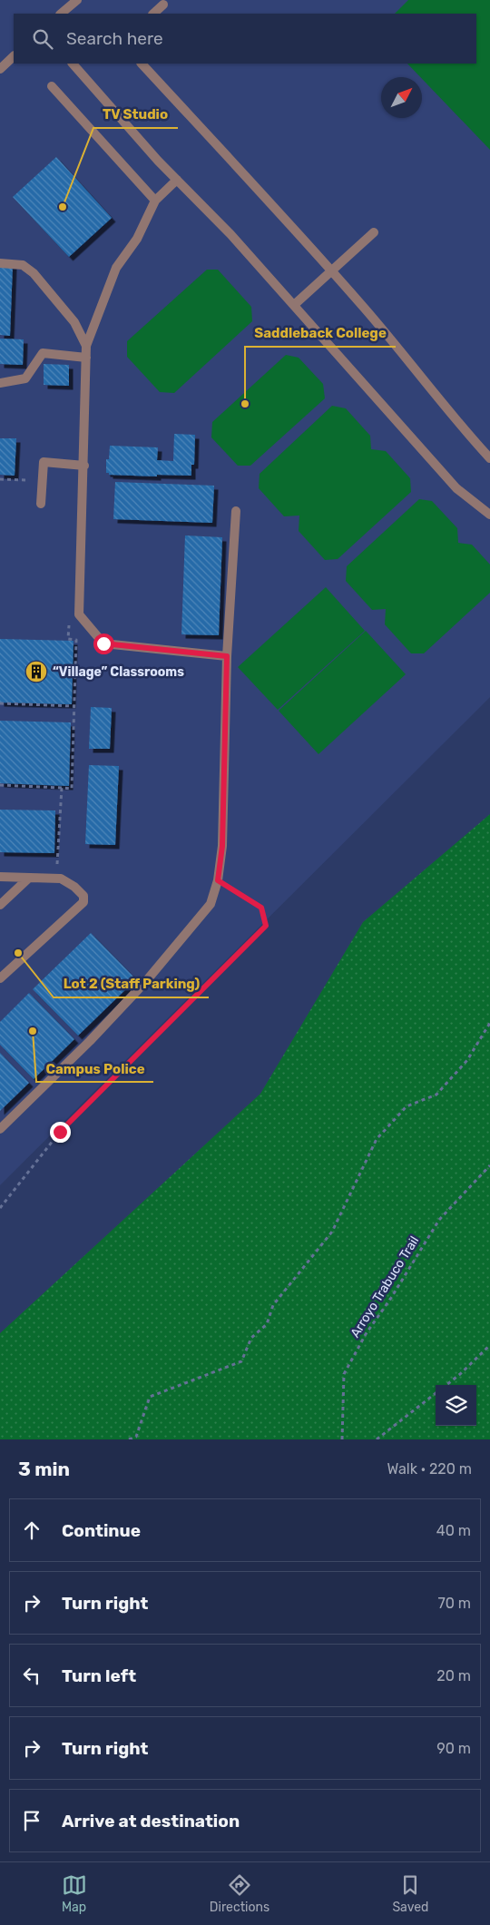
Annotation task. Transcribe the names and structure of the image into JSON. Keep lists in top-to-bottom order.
{
  "streets": {
    "path": ["Arroyo Trabuco Trail"]
  },
  "places": {
    "other": [
      "TV Studio",
      "Saddleback College",
      "Lot 2 (Staff Parking)",
      "Campus Police"
    ],
    "building": ["“Village” Classrooms"]
  },
  "north": "top right",
  "page": {
    "search": "Search here",
    "heading": ["3 min", "Walk · 220 m"],
    "list": [
      ["Continue", "40 m"],
      ["Turn right", "70 m"],
      ["Turn left", "20 m"],
      ["Turn right", "90 m"],
      "Arrive at destination"
    ],
    "nav": ["Map", "Directions", "Saved"]
  }
}
